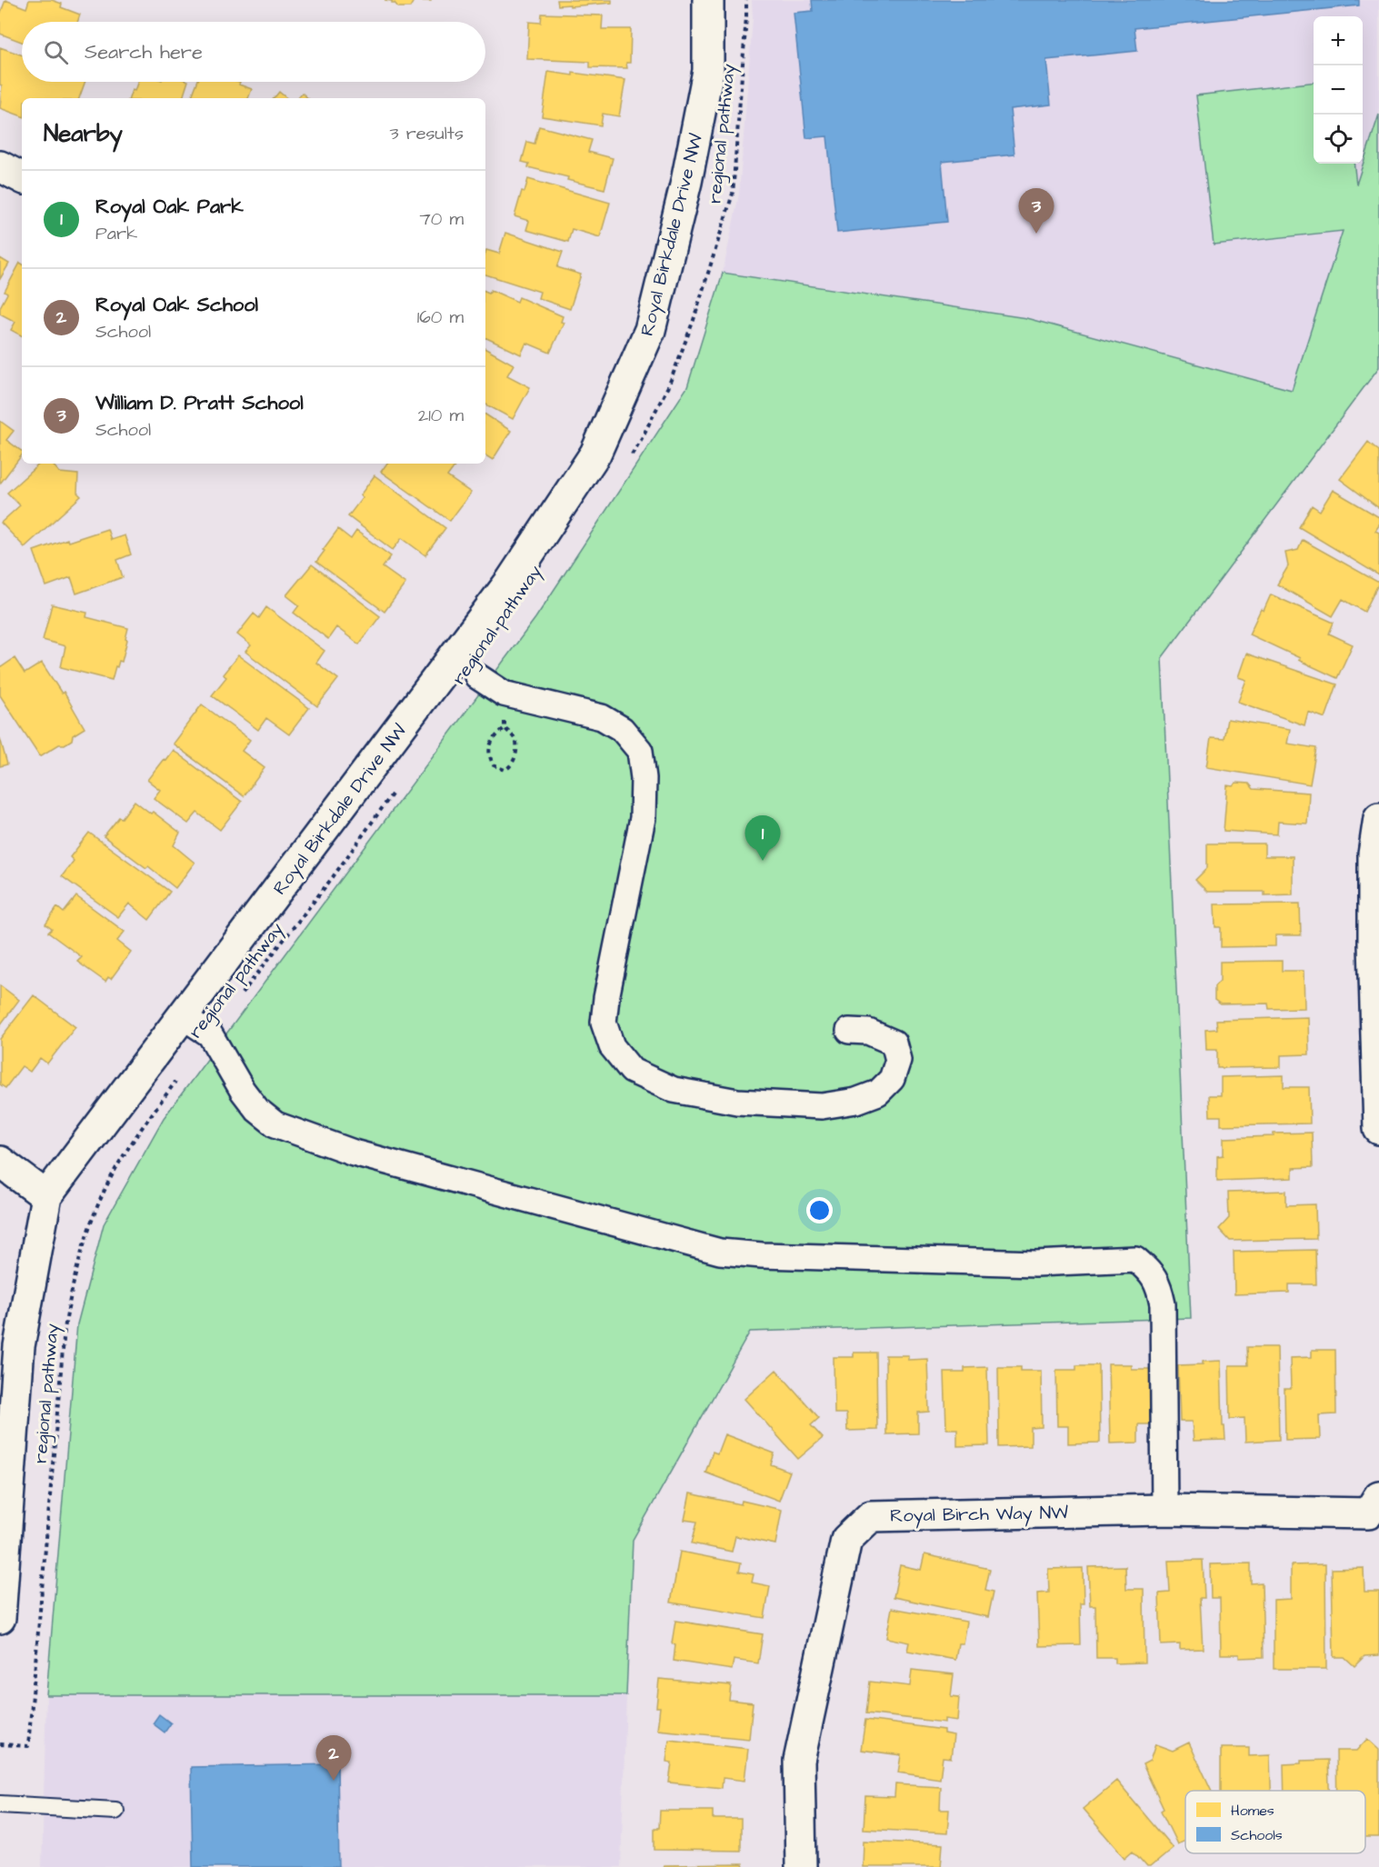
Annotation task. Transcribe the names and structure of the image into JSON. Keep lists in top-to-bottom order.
{
  "streets": {
    "street": ["Royal Birkdale Drive NW", "Royal Birch Way NW"],
    "path": ["regional pathway"]
  },
  "legend": ["Homes", "Schools"],
  "page": {
    "map_buttons": ["+", "−"],
    "search": "Search here",
    "heading": ["Nearby", "3 results"],
    "list": [
      {
        "mark": "1",
        "name": "Royal Oak Park",
        "note": "Park",
        "value": "70 m"
      },
      {
        "mark": "2",
        "name": "Royal Oak School",
        "note": "School",
        "value": "160 m"
      },
      {
        "mark": "3",
        "name": "William D. Pratt School",
        "note": "School",
        "value": "210 m"
      }
    ],
    "pins": ["3", "1", "2"]
  }
}
